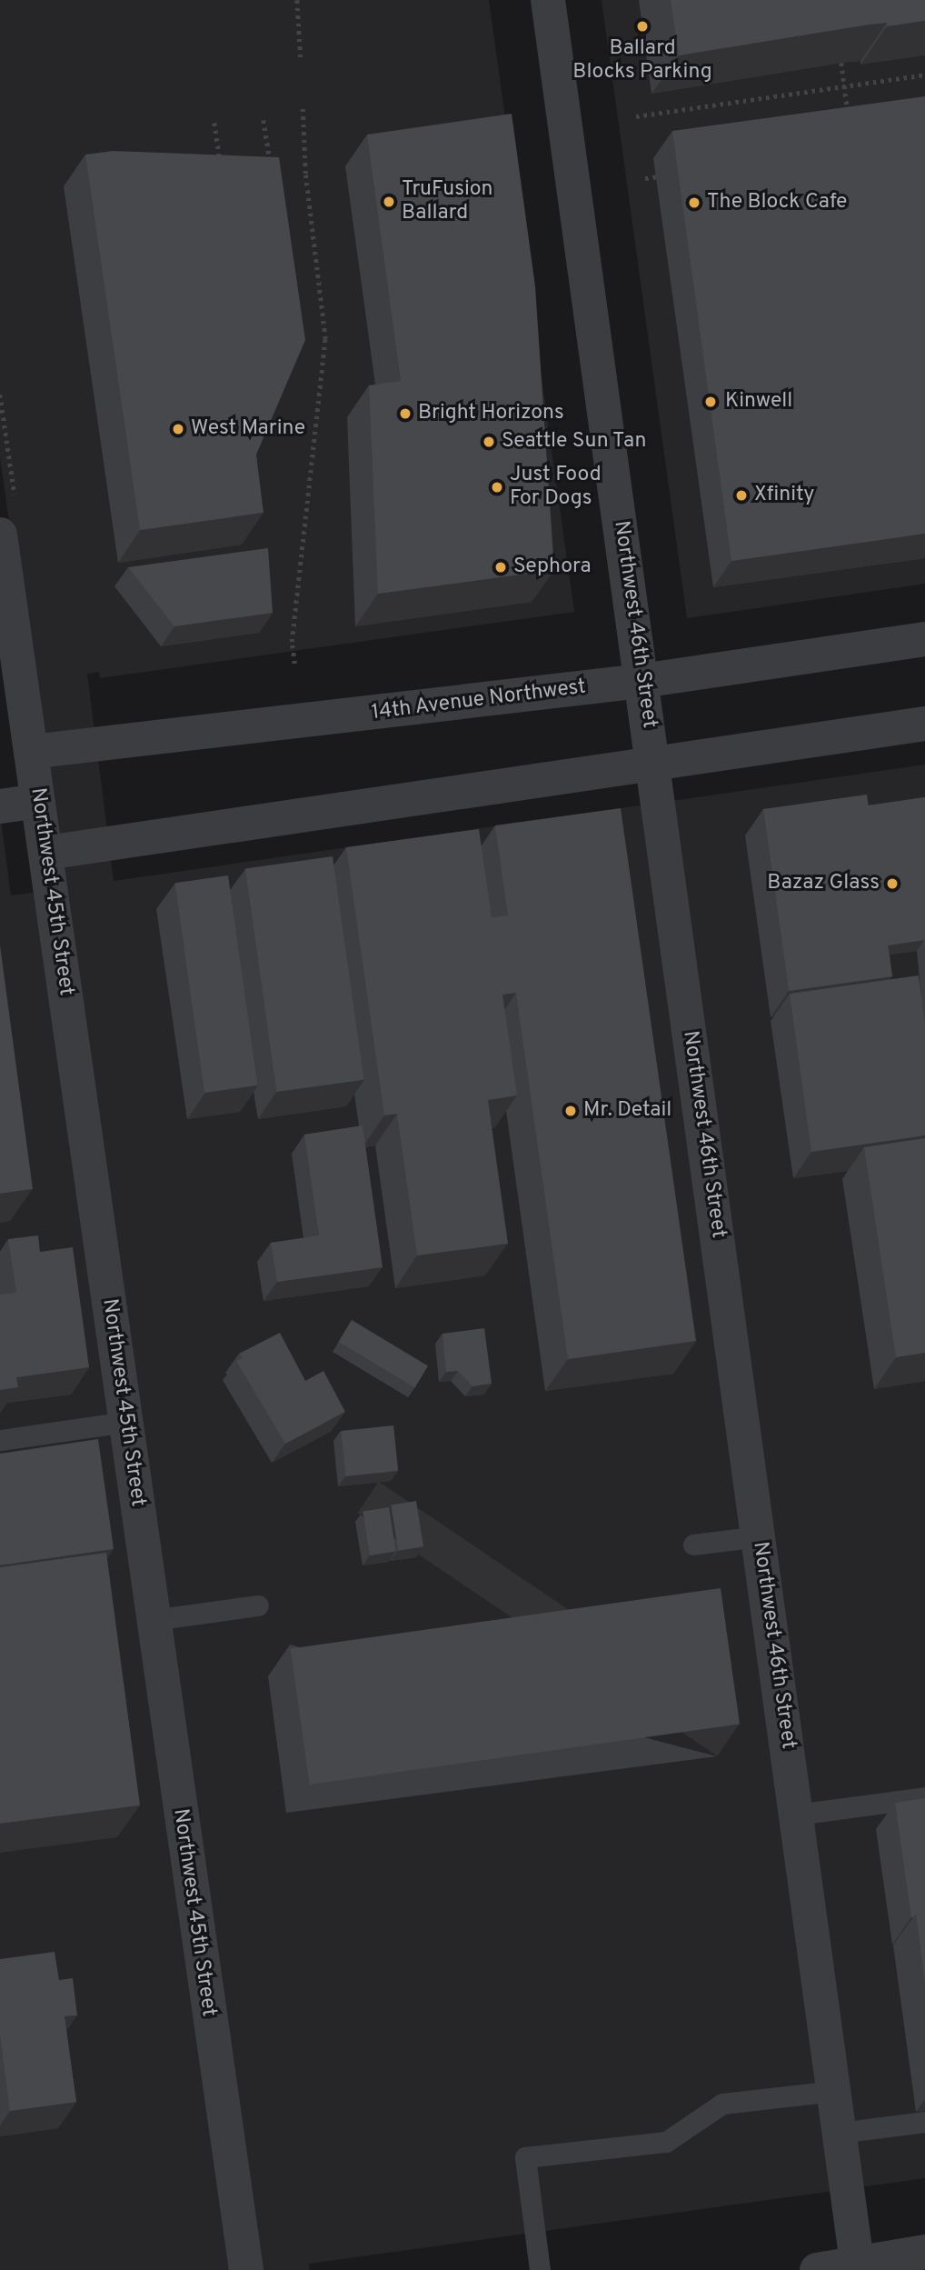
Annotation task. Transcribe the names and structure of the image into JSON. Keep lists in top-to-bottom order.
{
  "streets": {
    "street": ["Northwest 46th Street", "14th Avenue Northwest", "Northwest 45th Street"]
  },
  "crossings": [
    ["Northwest 46th Street", "14th Avenue Northwest"],
    ["14th Avenue Northwest", "Northwest 45th Street"]
  ],
  "places": [
    "Ballard Blocks Parking",
    "TruFusion Ballard",
    "The Block Cafe",
    "Kinwell",
    "Bright Horizons",
    "West Marine",
    "Seattle Sun Tan",
    "Just Food For Dogs",
    "Xfinity",
    "Sephora",
    "Bazaz Glass",
    "Mr. Detail"
  ]
}
